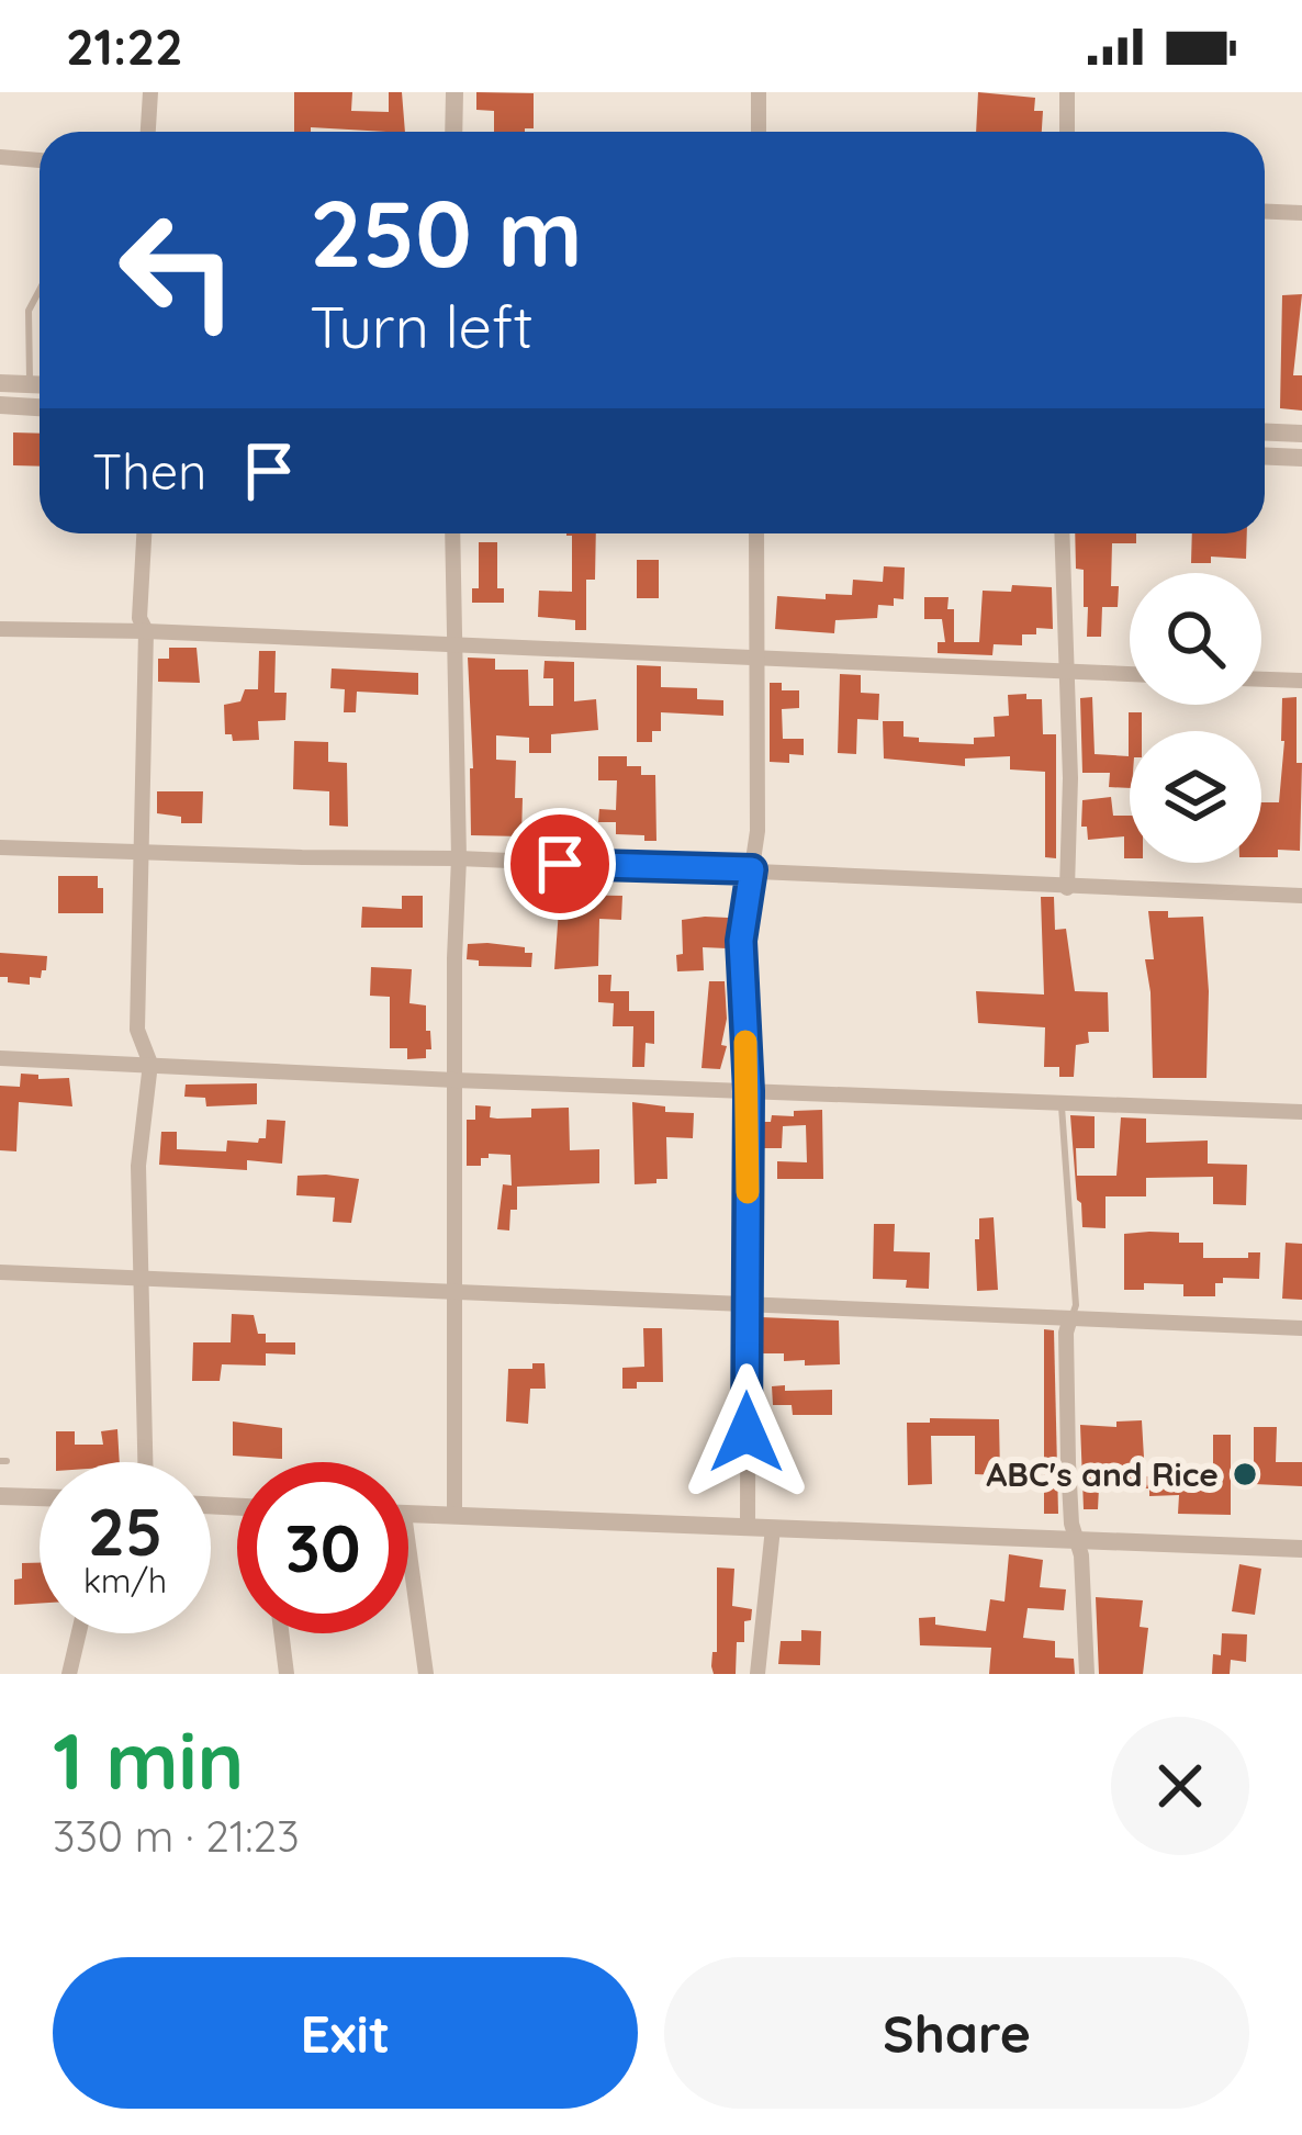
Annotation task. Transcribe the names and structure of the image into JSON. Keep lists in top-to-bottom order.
{
  "places": ["ABC's and Rice"],
  "page": {
    "status": "21:22",
    "turn": ["250 m", "Turn left"],
    "then": "Then",
    "speed": "25 km/h",
    "limit": "30",
    "heading": ["1 min", "330 m · 21:23"],
    "buttons": ["Exit", "Share"]
  }
}
